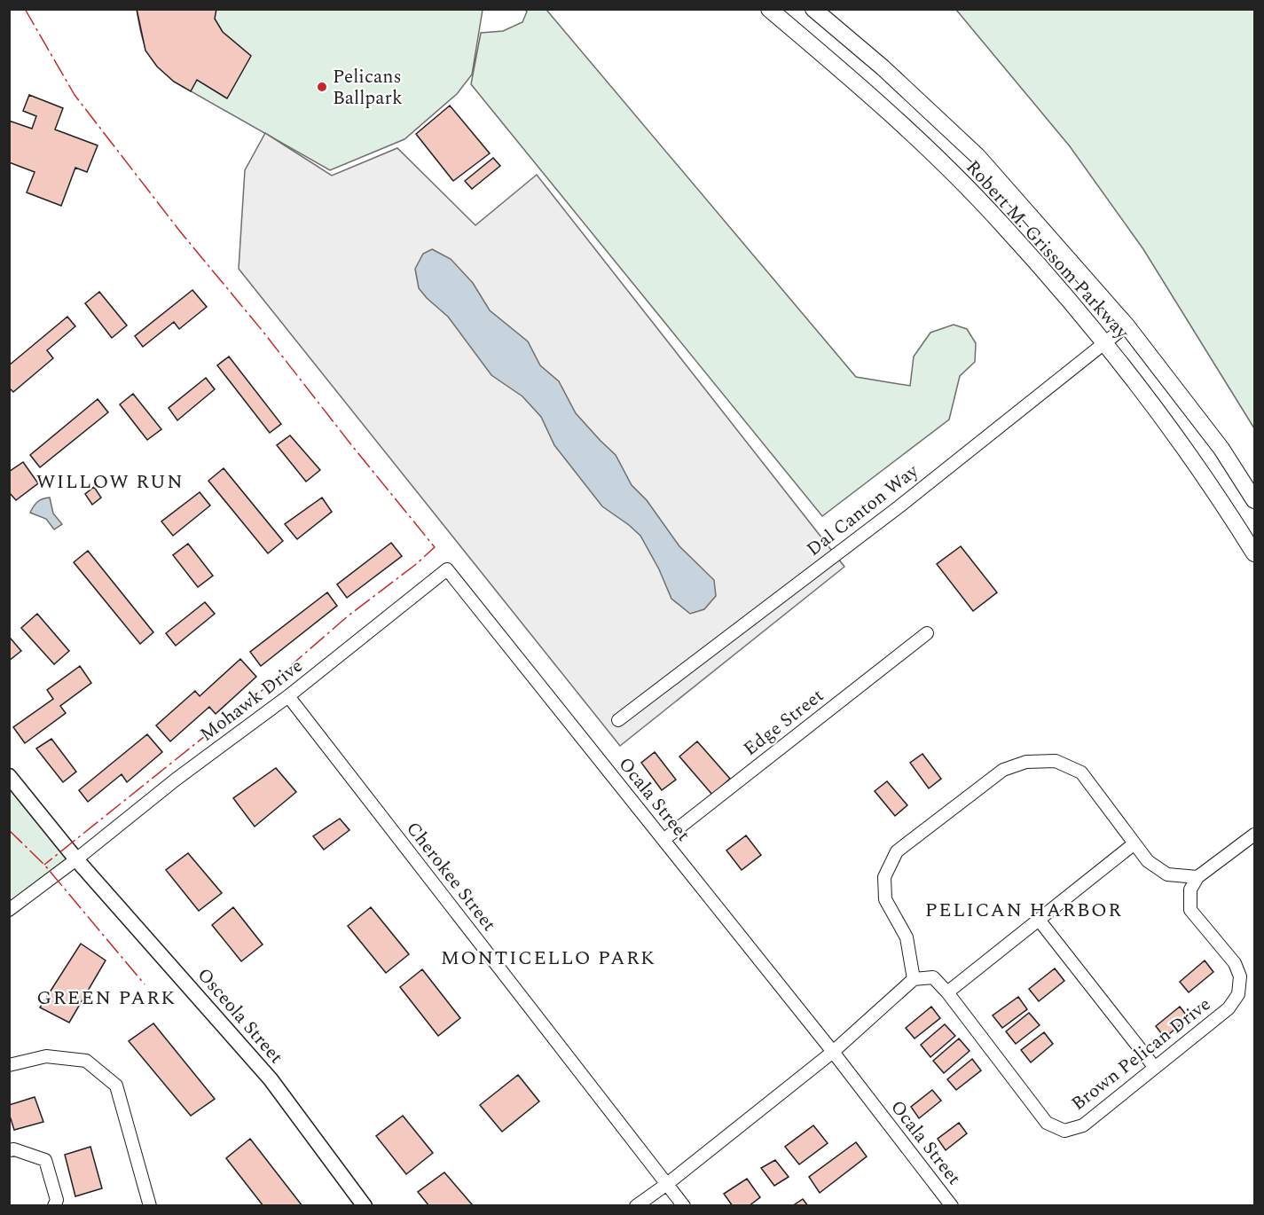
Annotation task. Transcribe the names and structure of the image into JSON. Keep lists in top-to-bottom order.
{
  "streets": {
    "main road": ["Robert M. Grissom Parkway"],
    "street": [
      "Dal Canton Way",
      "Mohawk Drive",
      "Edge Street",
      "Ocala Street",
      "Cherokee Street",
      "Osceola Street",
      "Brown Pelican Drive"
    ]
  },
  "crossings": [
    ["Robert M. Grissom Parkway", "Dal Canton Way"],
    ["Mohawk Drive", "Ocala Street"],
    ["Mohawk Drive", "Cherokee Street"],
    ["Mohawk Drive", "Osceola Street"],
    ["Edge Street", "Ocala Street"]
  ],
  "districts": [
    "WILLOW RUN",
    "PELICAN HARBOR",
    "MONTICELLO PARK",
    "GREEN PARK"
  ],
  "places": ["Pelicans Ballpark"]
}
